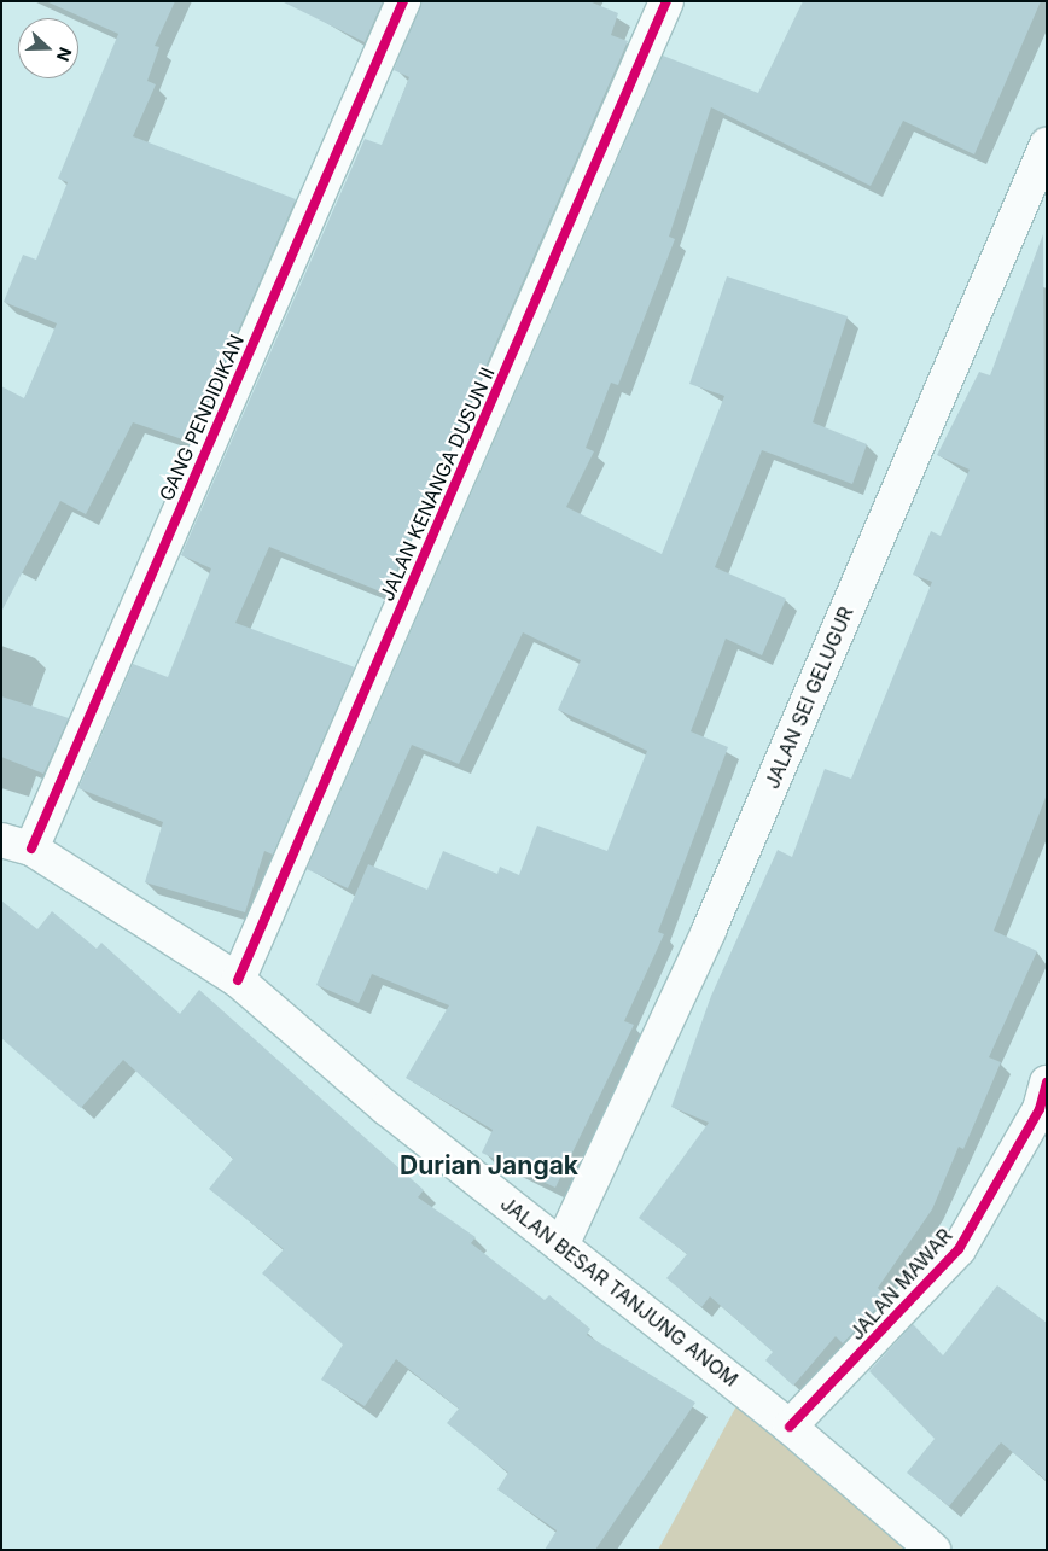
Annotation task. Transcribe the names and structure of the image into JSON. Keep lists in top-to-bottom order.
{
  "streets": {
    "street": [
      "GANG PENDIDIKAN",
      "JALAN KENANGA DUSUN II",
      "JALAN SEI GELUGUR",
      "JALAN MAWAR",
      "JALAN BESAR TANJUNG ANOM"
    ]
  },
  "crossings": [
    ["GANG PENDIDIKAN", "JALAN BESAR TANJUNG ANOM"],
    ["JALAN KENANGA DUSUN II", "JALAN BESAR TANJUNG ANOM"],
    ["JALAN SEI GELUGUR", "JALAN BESAR TANJUNG ANOM"],
    ["JALAN MAWAR", "JALAN BESAR TANJUNG ANOM"]
  ],
  "districts": ["Durian Jangak"],
  "north": "right"
}
